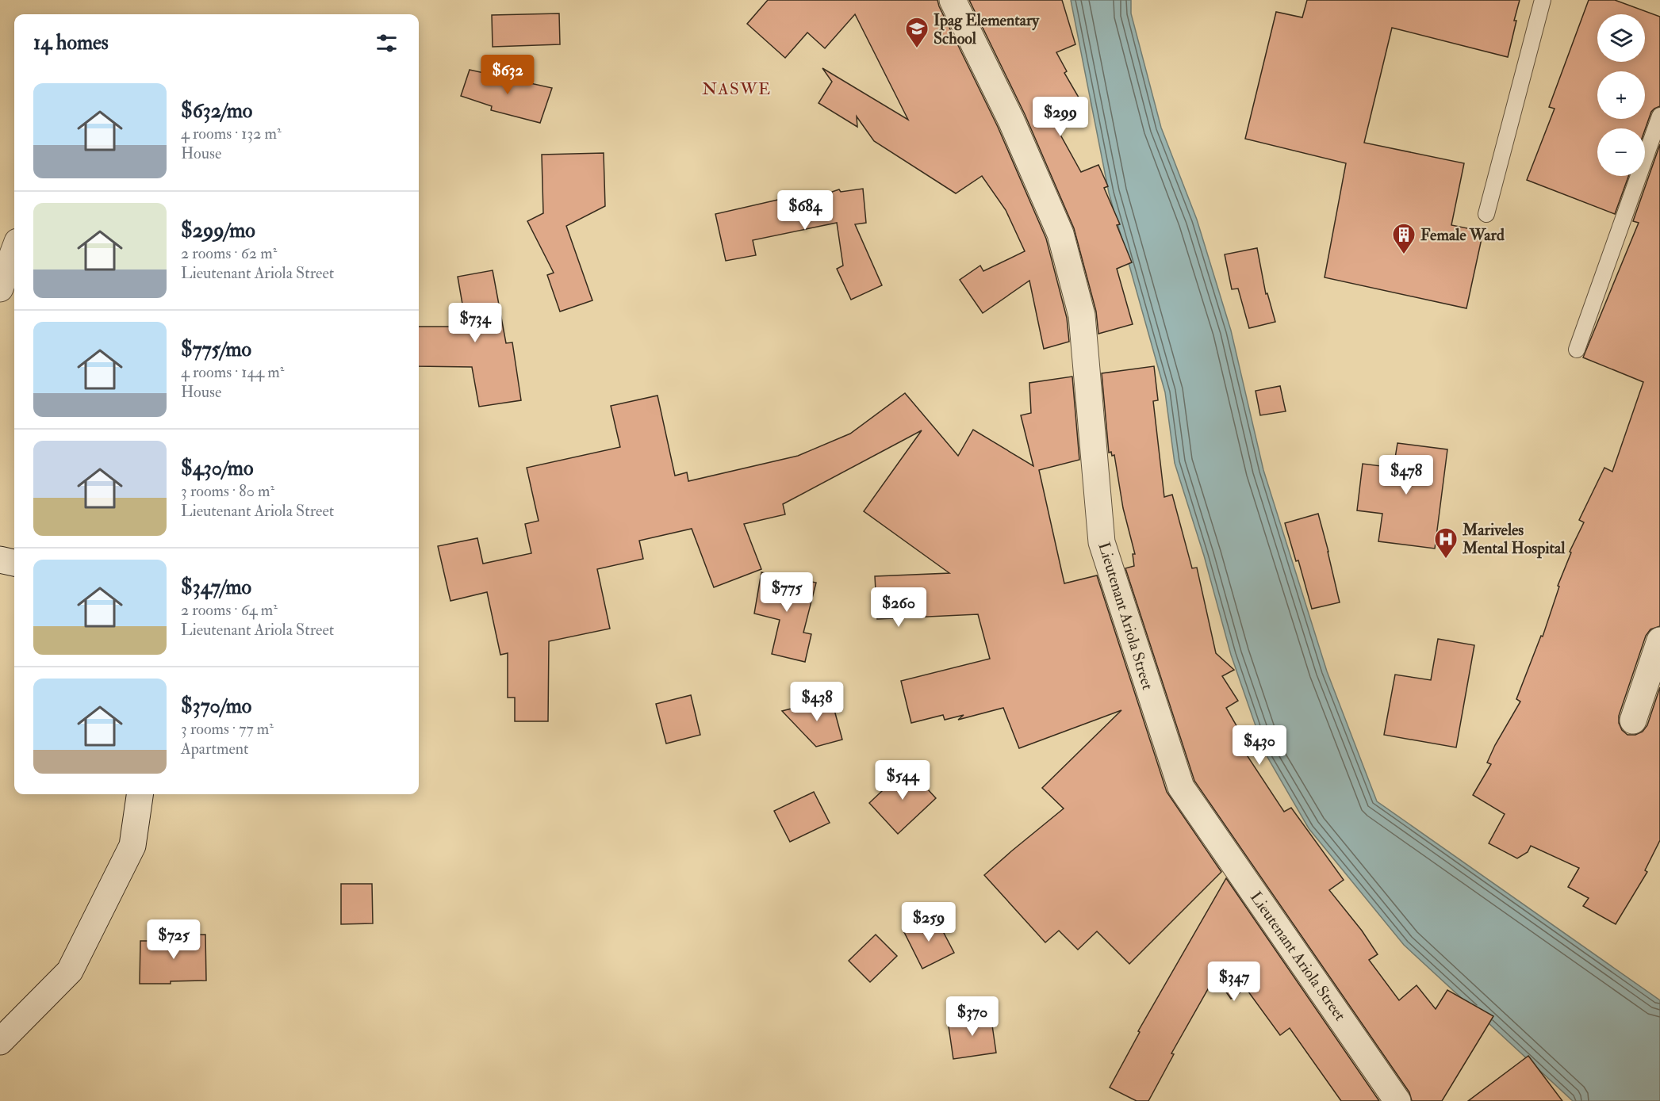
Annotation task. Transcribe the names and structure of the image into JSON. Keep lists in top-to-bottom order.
{
  "streets": {
    "street": ["Lieutenant Ariola Street"]
  },
  "districts": ["NASWE"],
  "places": {
    "school or university": ["Ipag Elementary School"],
    "building": ["Female Ward"],
    "hospital": ["Mariveles Mental Hospital"]
  },
  "page": {
    "map_buttons": ["+", "−"],
    "heading": "14 homes",
    "price": [
      "$632",
      "$299",
      "$684",
      "$734",
      "$478",
      "$775",
      "$260",
      "$438",
      "$430",
      "$544",
      "$259",
      "$725",
      "$347",
      "$370"
    ],
    "list": [
      {
        "name": "$632/mo",
        "note": "4 rooms · 132 m² · House"
      },
      {
        "name": "$299/mo",
        "note": "2 rooms · 62 m² · Lieutenant Ariola Street"
      },
      {
        "name": "$775/mo",
        "note": "4 rooms · 144 m² · House"
      },
      {
        "name": "$430/mo",
        "note": "3 rooms · 80 m² · Lieutenant Ariola Street"
      },
      {
        "name": "$347/mo",
        "note": "2 rooms · 64 m² · Lieutenant Ariola Street"
      },
      {
        "name": "$370/mo",
        "note": "3 rooms · 77 m² · Apartment"
      }
    ]
  }
}
